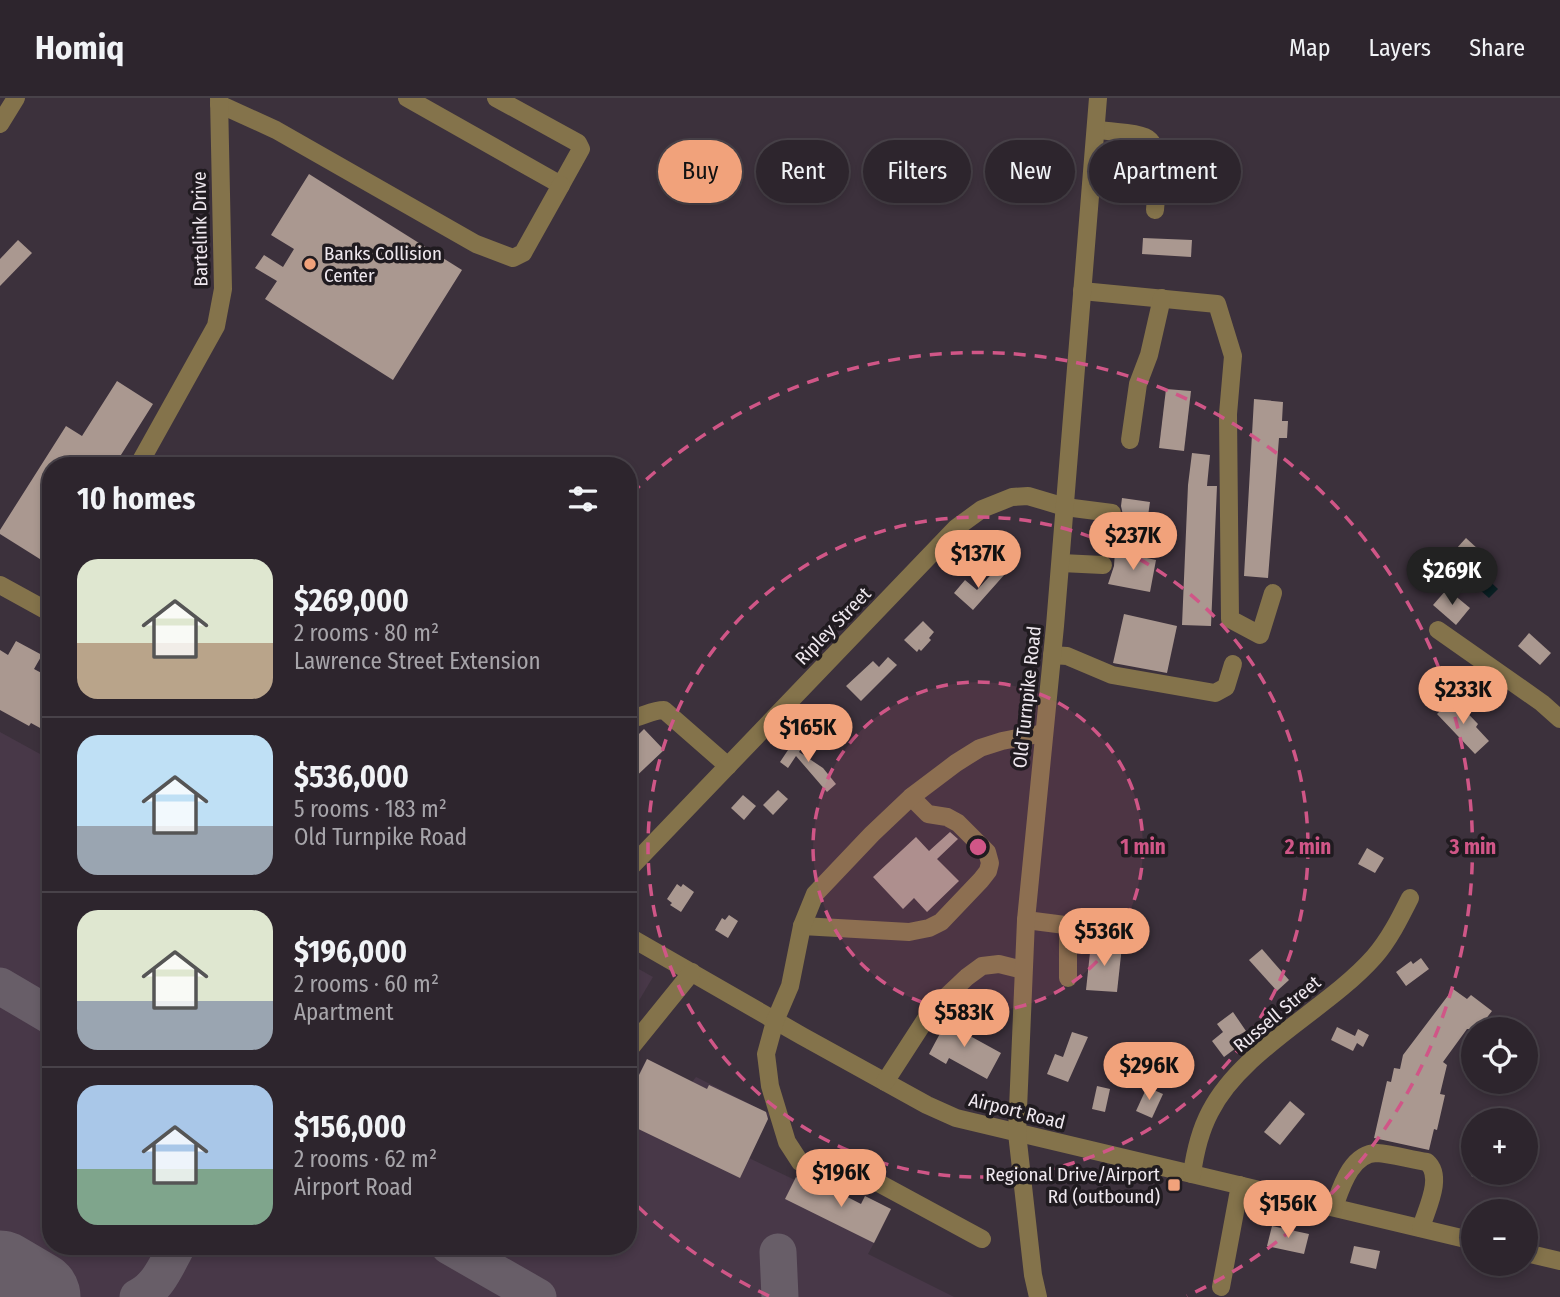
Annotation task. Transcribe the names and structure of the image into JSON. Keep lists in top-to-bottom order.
{
  "streets": {
    "street": [
      "Bartelink Drive",
      "Ripley Street",
      "Old Turnpike Road",
      "Russell Street",
      "Airport Road"
    ]
  },
  "crossings": [
    ["Ripley Street", "Old Turnpike Road"],
    ["Old Turnpike Road", "Airport Road"],
    ["Russell Street", "Airport Road"]
  ],
  "places": {
    "other": ["Banks Collision Center"],
    "transit": ["Regional Drive/Airport Rd (outbound)"]
  },
  "page": {
    "header": "Homiq",
    "nav": ["Map", "Layers", "Share"],
    "chip": [
      "Buy",
      "Rent",
      "Filters",
      "New",
      "Apartment"
    ],
    "heading": "10 homes",
    "price": [
      "$237K",
      "$137K",
      "$269K",
      "$233K",
      "$165K",
      "$536K",
      "$583K",
      "$296K",
      "$196K",
      "$156K"
    ],
    "list": [
      {
        "name": "$269,000",
        "note": "2 rooms · 80 m² · Lawrence Street Extension"
      },
      {
        "name": "$536,000",
        "note": "5 rooms · 183 m² · Old Turnpike Road"
      },
      {
        "name": "$196,000",
        "note": "2 rooms · 60 m² · Apartment"
      },
      {
        "name": "$156,000",
        "note": "2 rooms · 62 m² · Airport Road"
      }
    ],
    "map_buttons": ["+", "−"]
  },
  "rings": ["1 min", "2 min", "3 min"]
}
